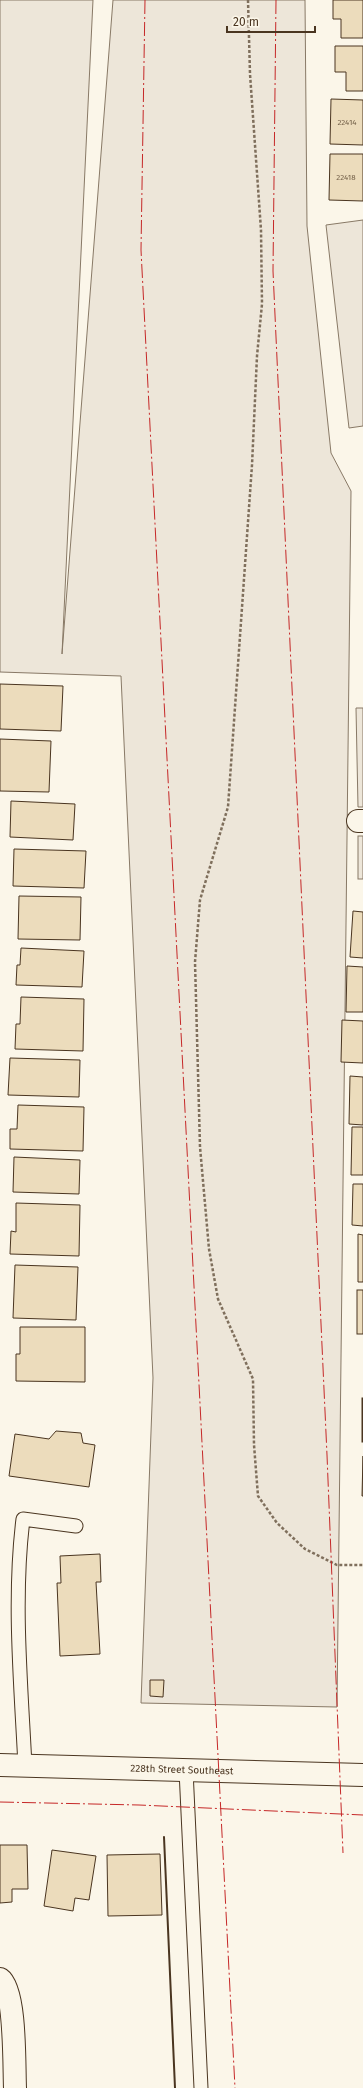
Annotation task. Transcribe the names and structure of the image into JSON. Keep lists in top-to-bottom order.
{
  "streets": {
    "main road": ["228th Street Southeast"]
  },
  "house_numbers": ["22414", "22418"],
  "scale_bar": "20 m"
}
